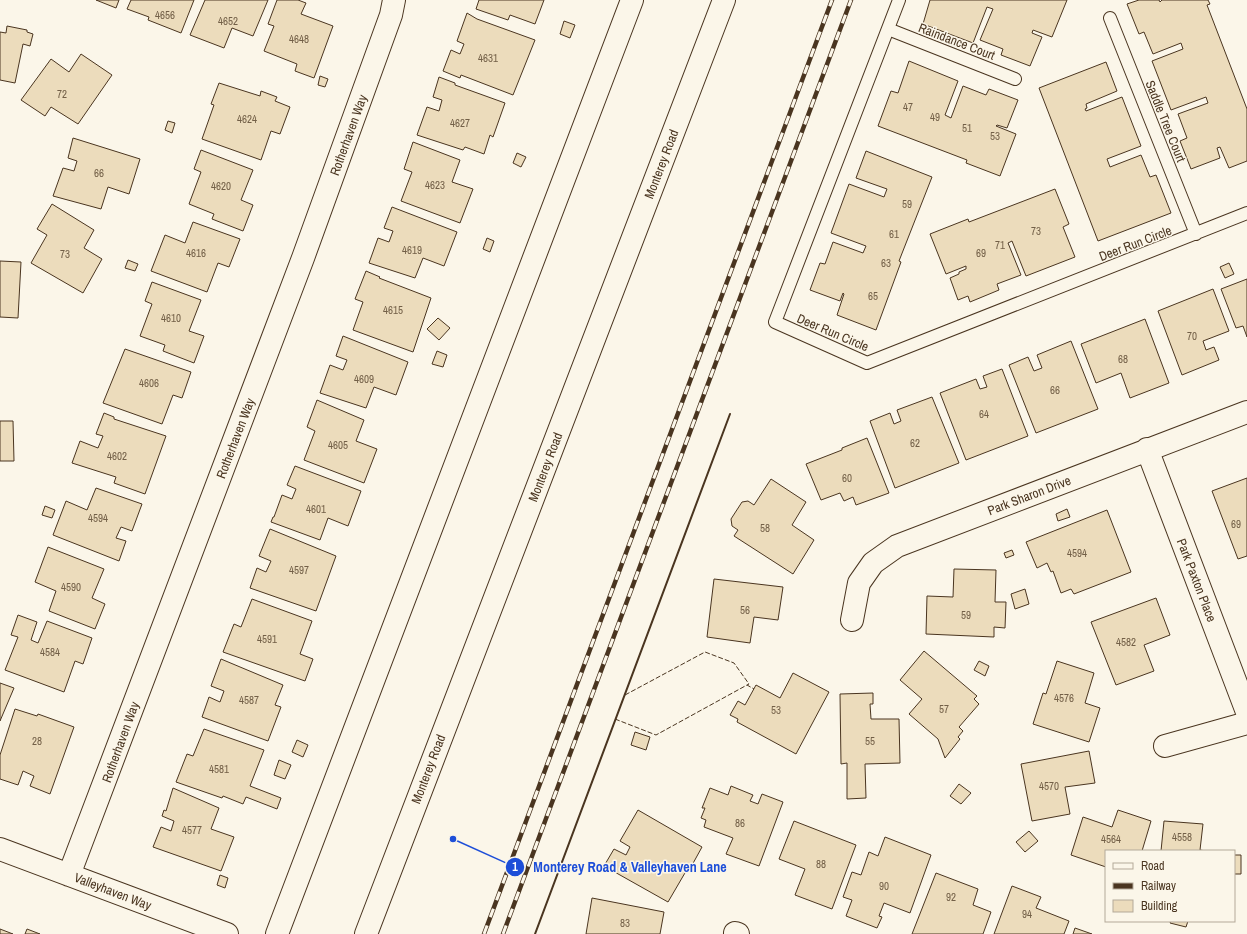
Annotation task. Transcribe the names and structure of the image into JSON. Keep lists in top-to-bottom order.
{
  "streets": {
    "street": [
      "Rotherhaven Way",
      "Monterey Road",
      "Park Sharon Drive",
      "Park Paxton Place",
      "Valleyhaven Way"
    ],
    "lane": ["Raindance Court", "Saddle Tree Court", "Deer Run Circle"]
  },
  "crossings": [
    ["Raindance Court", "Deer Run Circle"],
    ["Saddle Tree Court", "Deer Run Circle"],
    ["Rotherhaven Way", "Valleyhaven Way"],
    ["Park Sharon Drive", "Park Paxton Place"]
  ],
  "places": ["Monterey Road & Valleyhaven Lane"],
  "house_numbers": [
    "4656",
    "4652",
    "4648",
    "4631",
    "72",
    "47",
    "49",
    "4624",
    "4627",
    "51",
    "53",
    "66",
    "4623",
    "4620",
    "59",
    "73",
    "61",
    "71",
    "4619",
    "4616",
    "69",
    "73",
    "63",
    "65",
    "4615",
    "4610",
    "70",
    "68",
    "4609",
    "4606",
    "66",
    "64",
    "62",
    "4605",
    "4602",
    "60",
    "4601",
    "4594",
    "69",
    "58",
    "4594",
    "4597",
    "4590",
    "56",
    "59",
    "4591",
    "4582",
    "4584",
    "4576",
    "4587",
    "57",
    "53",
    "28",
    "55",
    "4581",
    "4570",
    "86",
    "4577",
    "4558",
    "4564",
    "88",
    "90",
    "92",
    "94",
    "83"
  ],
  "legend": ["Road", "Railway", "Building"]
}
